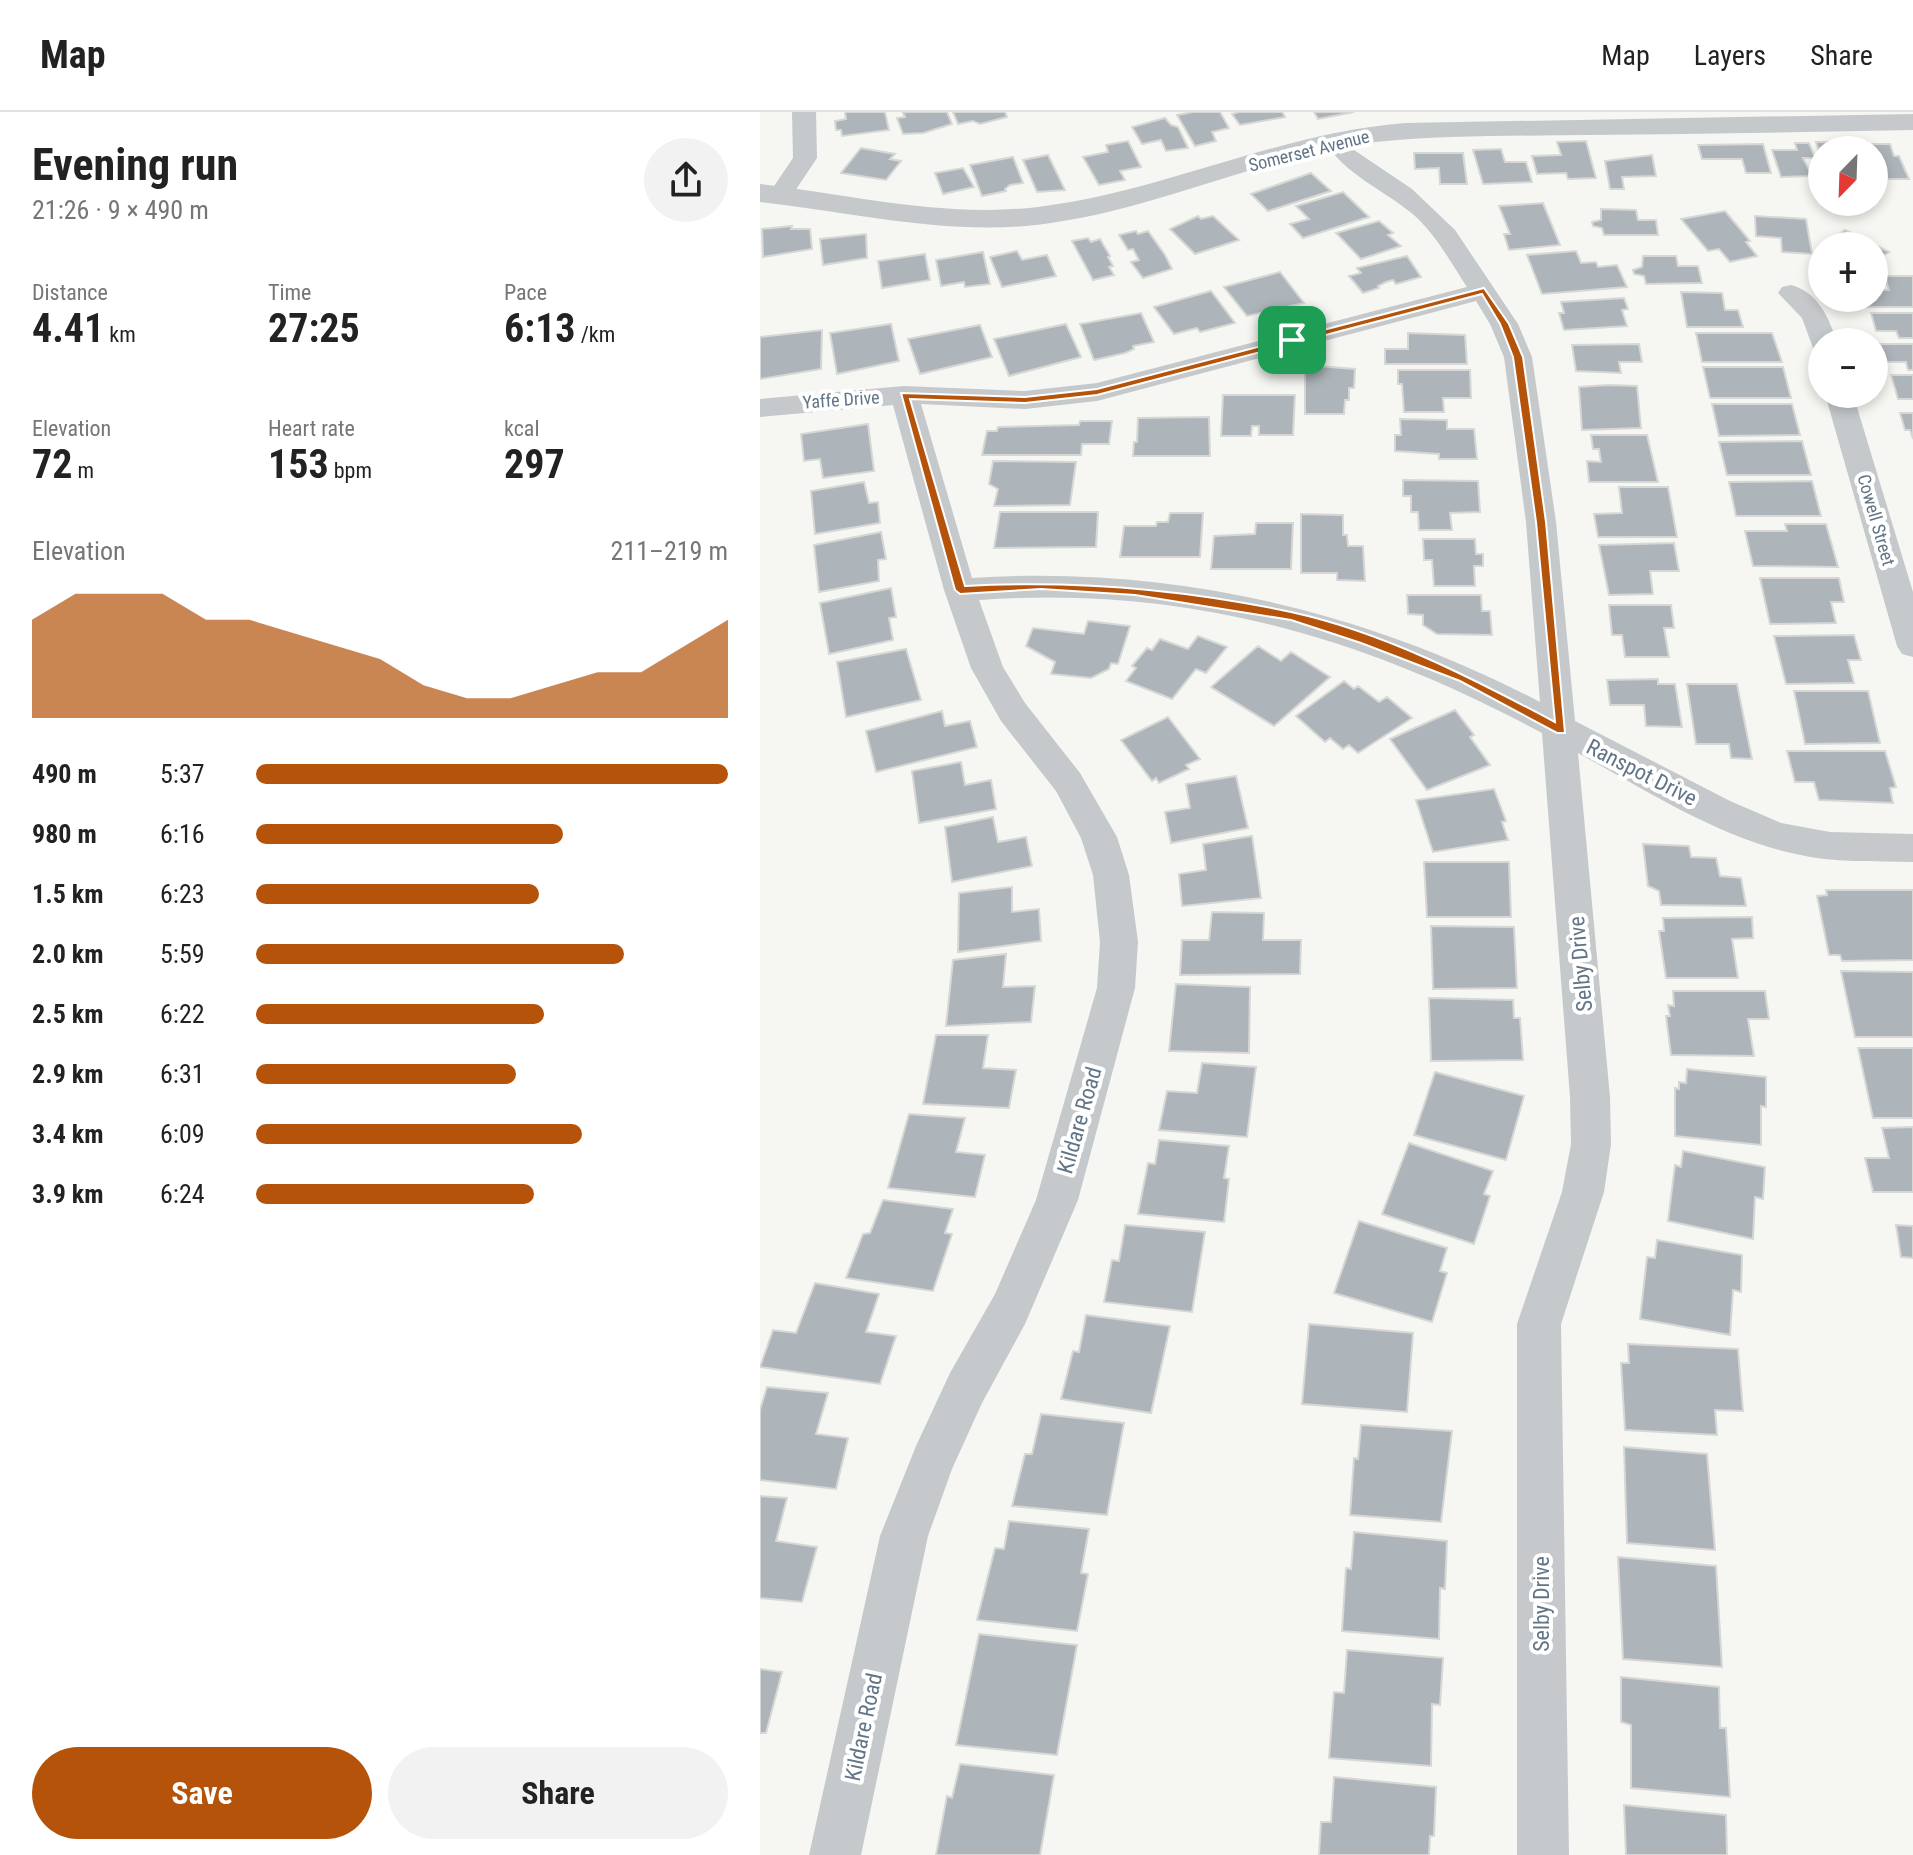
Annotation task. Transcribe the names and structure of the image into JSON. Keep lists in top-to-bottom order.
{
  "streets": {
    "street": [
      "Somerset Avenue",
      "Yaffe Drive",
      "Cowell Street",
      "Ranspot Drive",
      "Selby Drive",
      "Kildare Road"
    ]
  },
  "crossings": [
    ["Somerset Avenue", "Selby Drive"],
    ["Yaffe Drive", "Selby Drive"],
    ["Yaffe Drive", "Kildare Road"],
    ["Ranspot Drive", "Selby Drive"],
    ["Ranspot Drive", "Kildare Road"]
  ],
  "north": "bottom left",
  "page": {
    "header": "Map",
    "nav": ["Map", "Layers", "Share"],
    "heading": ["Evening run", "21:26 · 9 × 490 m"],
    "map_buttons": ["+", "−"],
    "stats": [
      ["Distance", "4.41 km"],
      ["Time", "27:25"],
      ["Pace", "6:13 /km"],
      ["Elevation", "72 m"],
      ["Heart rate", "153 bpm"],
      ["kcal", "297"]
    ],
    "chart": ["Elevation", "211–219 m"],
    "list": [
      {
        "name": "490 m",
        "note": "5:37"
      },
      {
        "name": "980 m",
        "note": "6:16"
      },
      {
        "name": "1.5 km",
        "note": "6:23"
      },
      {
        "name": "2.0 km",
        "note": "5:59"
      },
      {
        "name": "2.5 km",
        "note": "6:22"
      },
      {
        "name": "2.9 km",
        "note": "6:31"
      },
      {
        "name": "3.4 km",
        "note": "6:09"
      },
      {
        "name": "3.9 km",
        "note": "6:24"
      }
    ],
    "buttons": ["Save", "Share"]
  }
}
